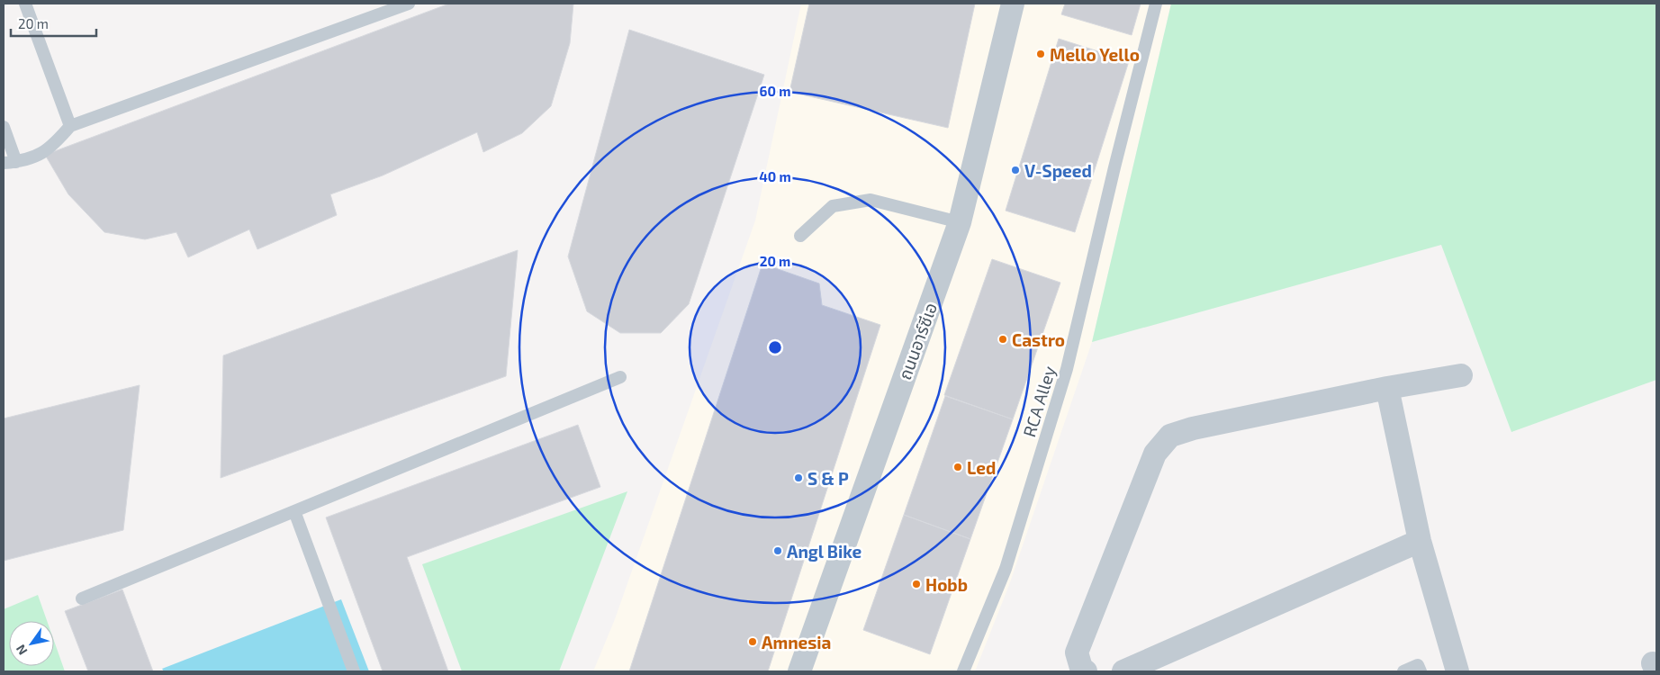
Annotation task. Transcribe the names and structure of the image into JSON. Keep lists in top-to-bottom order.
{
  "streets": {
    "street": ["ถนนอาร์ซีเอ"],
    "lane": ["RCA Alley"]
  },
  "places": [
    "Mello Yello",
    "V-Speed",
    "Castro",
    "Led",
    "S & P",
    "Angl Bike",
    "Hobb",
    "Amnesia"
  ],
  "scale_bar": "20 m",
  "north": "bottom left",
  "rings": ["60 m", "40 m", "20 m"]
}
